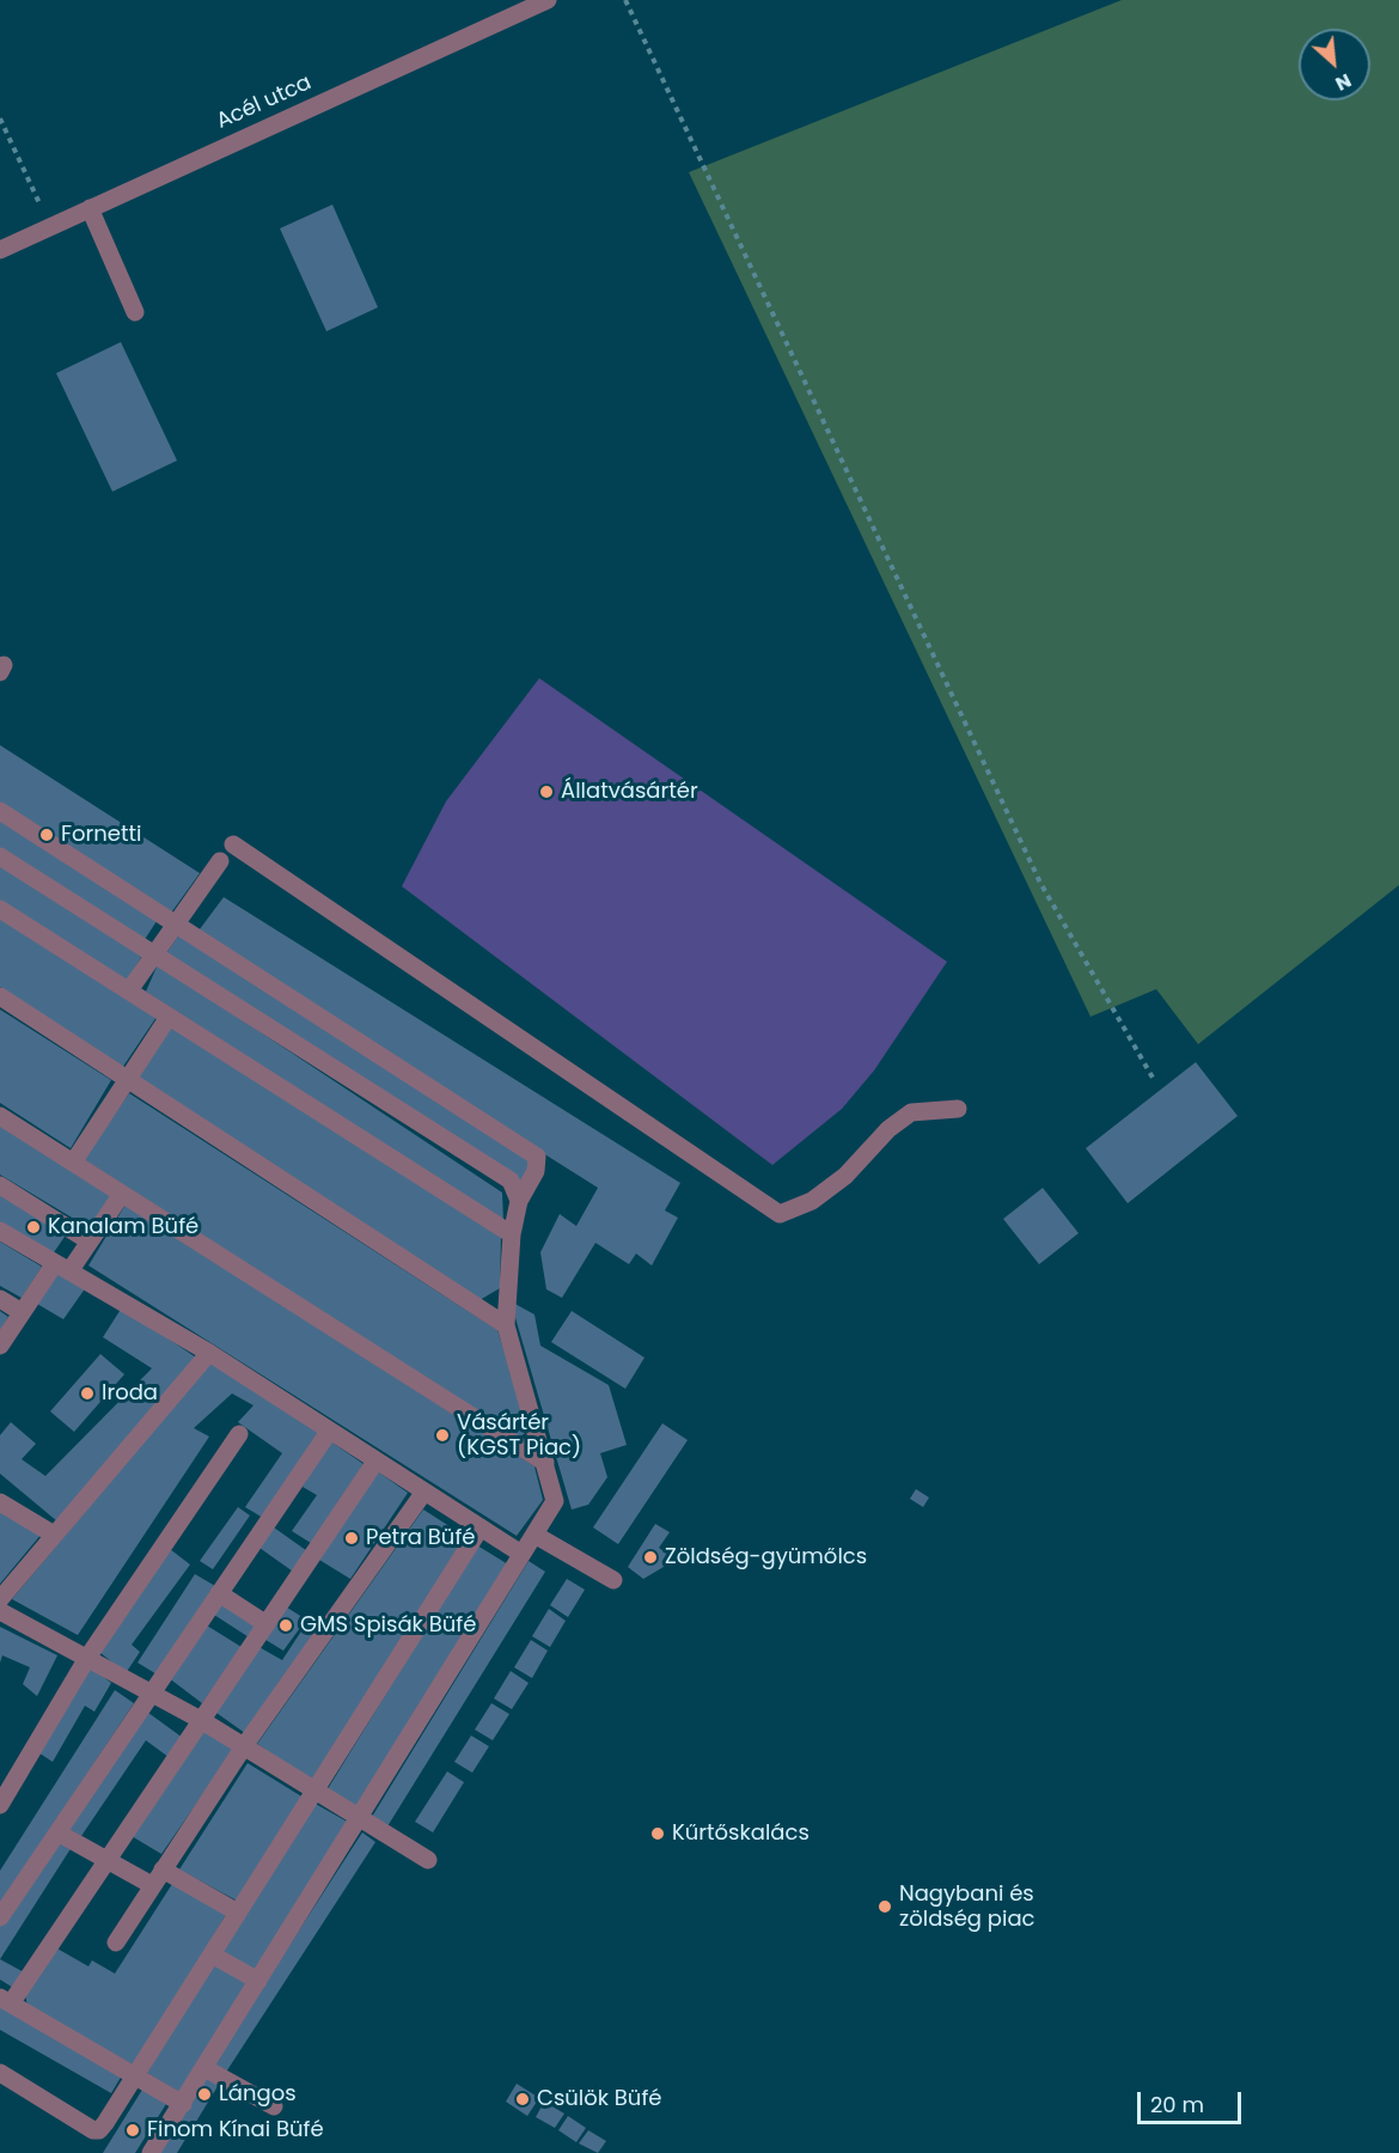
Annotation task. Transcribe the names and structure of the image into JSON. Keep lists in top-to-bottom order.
{
  "streets": {
    "street": ["Acél utca"]
  },
  "places": [
    "Állatvásártér",
    "Fornetti",
    "Kanalam Büfé",
    "Iroda",
    "Vásártér (KGST Piac)",
    "Petra Büfé",
    "Zöldség-gyümőlcs",
    "GMS Spisák Büfé",
    "Kűrtőskalács",
    "Nagybani és zöldség piac",
    "Lángos",
    "Csülök Büfé",
    "Finom Kínai Büfé"
  ],
  "scale_bar": "20 m",
  "north": "bottom right"
}
